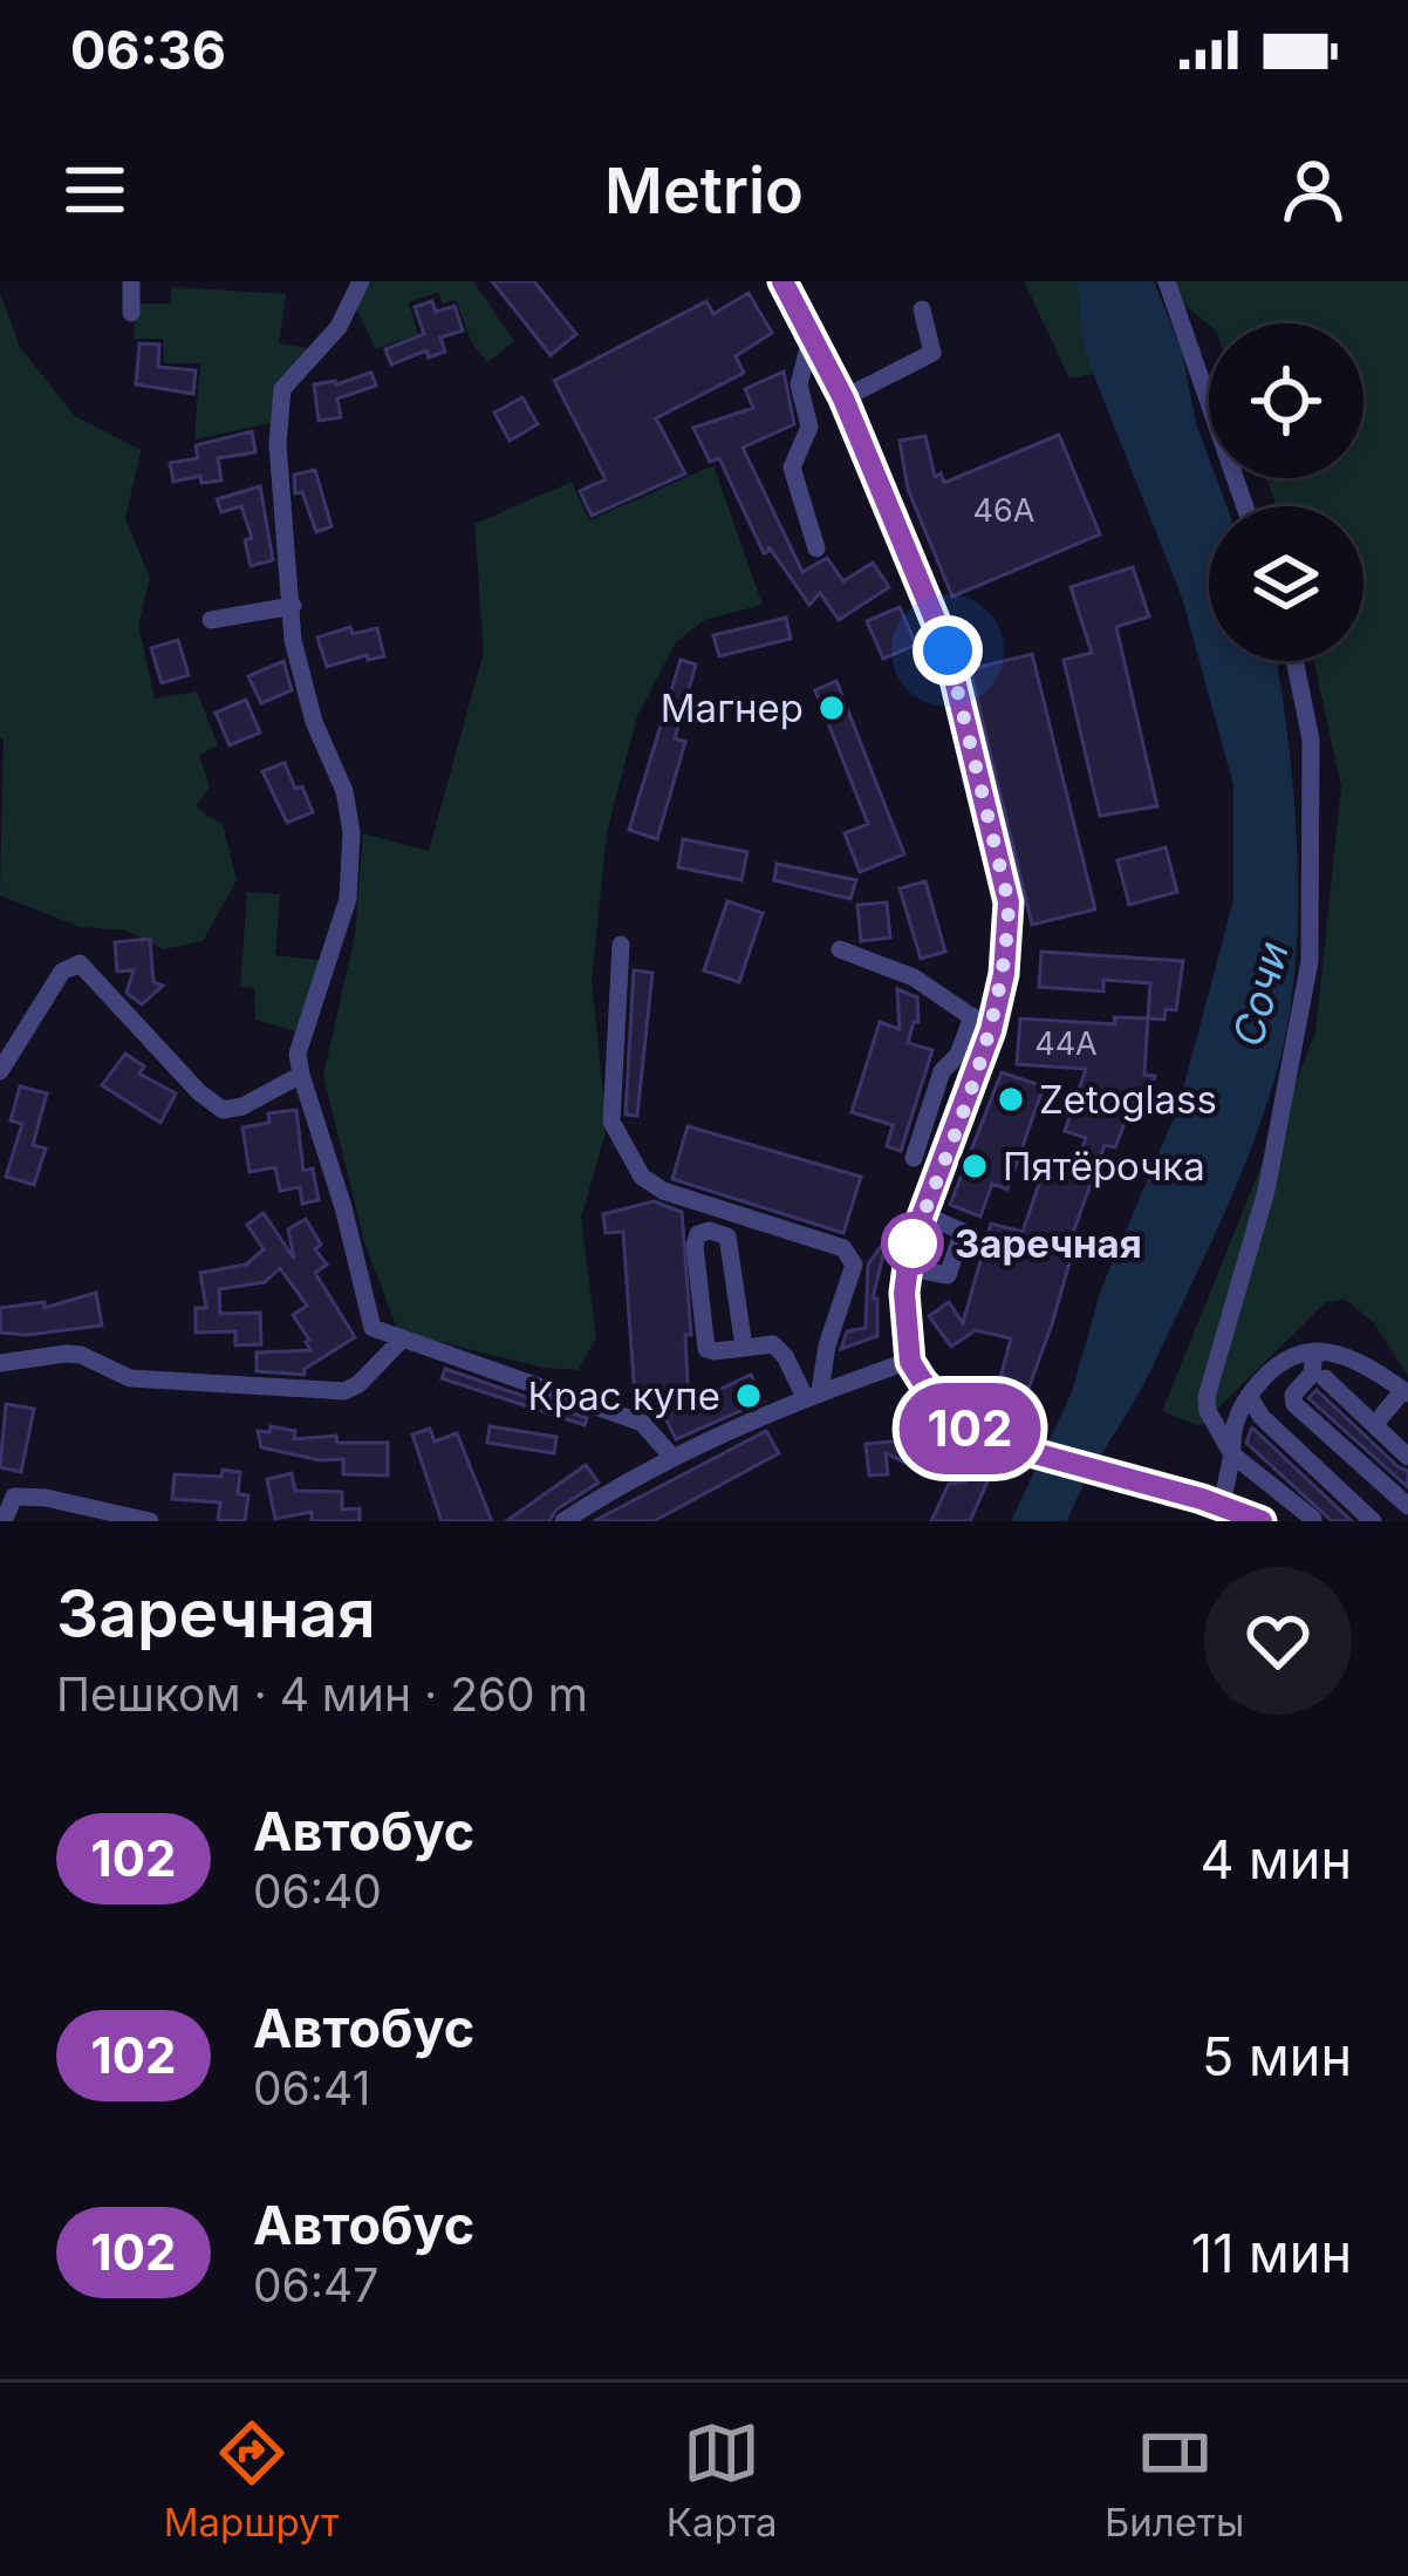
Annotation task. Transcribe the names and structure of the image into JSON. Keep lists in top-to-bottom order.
{
  "water": ["Сочи"],
  "places": [
    "Магнер",
    "Zetoglass",
    "Пятёрочка",
    "Заречная",
    "Крас купе"
  ],
  "lines": ["bus line 102"],
  "house_numbers": ["46А", "44А"],
  "page": {
    "status": "06:36",
    "header": "Metrio",
    "on_map": "102",
    "heading": ["Заречная", "Пешком · 4 мин · 260 m"],
    "list": [
      {
        "mark": "102",
        "name": "Автобус",
        "note": "06:40",
        "value": "4 мин"
      },
      {
        "mark": "102",
        "name": "Автобус",
        "note": "06:41",
        "value": "5 мин"
      },
      {
        "mark": "102",
        "name": "Автобус",
        "note": "06:47",
        "value": "11 мин"
      }
    ],
    "tabs": ["Маршрут", "Карта", "Билеты"]
  }
}
